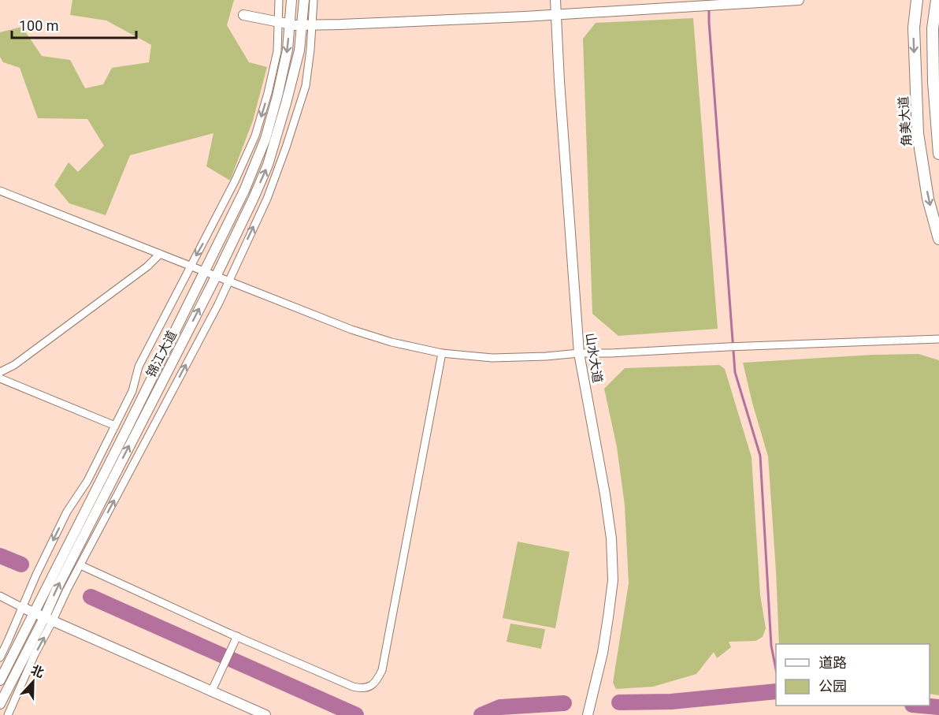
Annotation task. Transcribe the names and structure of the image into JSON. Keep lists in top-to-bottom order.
{
  "streets": {
    "main road": ["角美大道"],
    "street": ["锦江大道", "山水大道"]
  },
  "legend": ["道路", "公园"],
  "scale_bar": "100 m",
  "north": "top"
}
